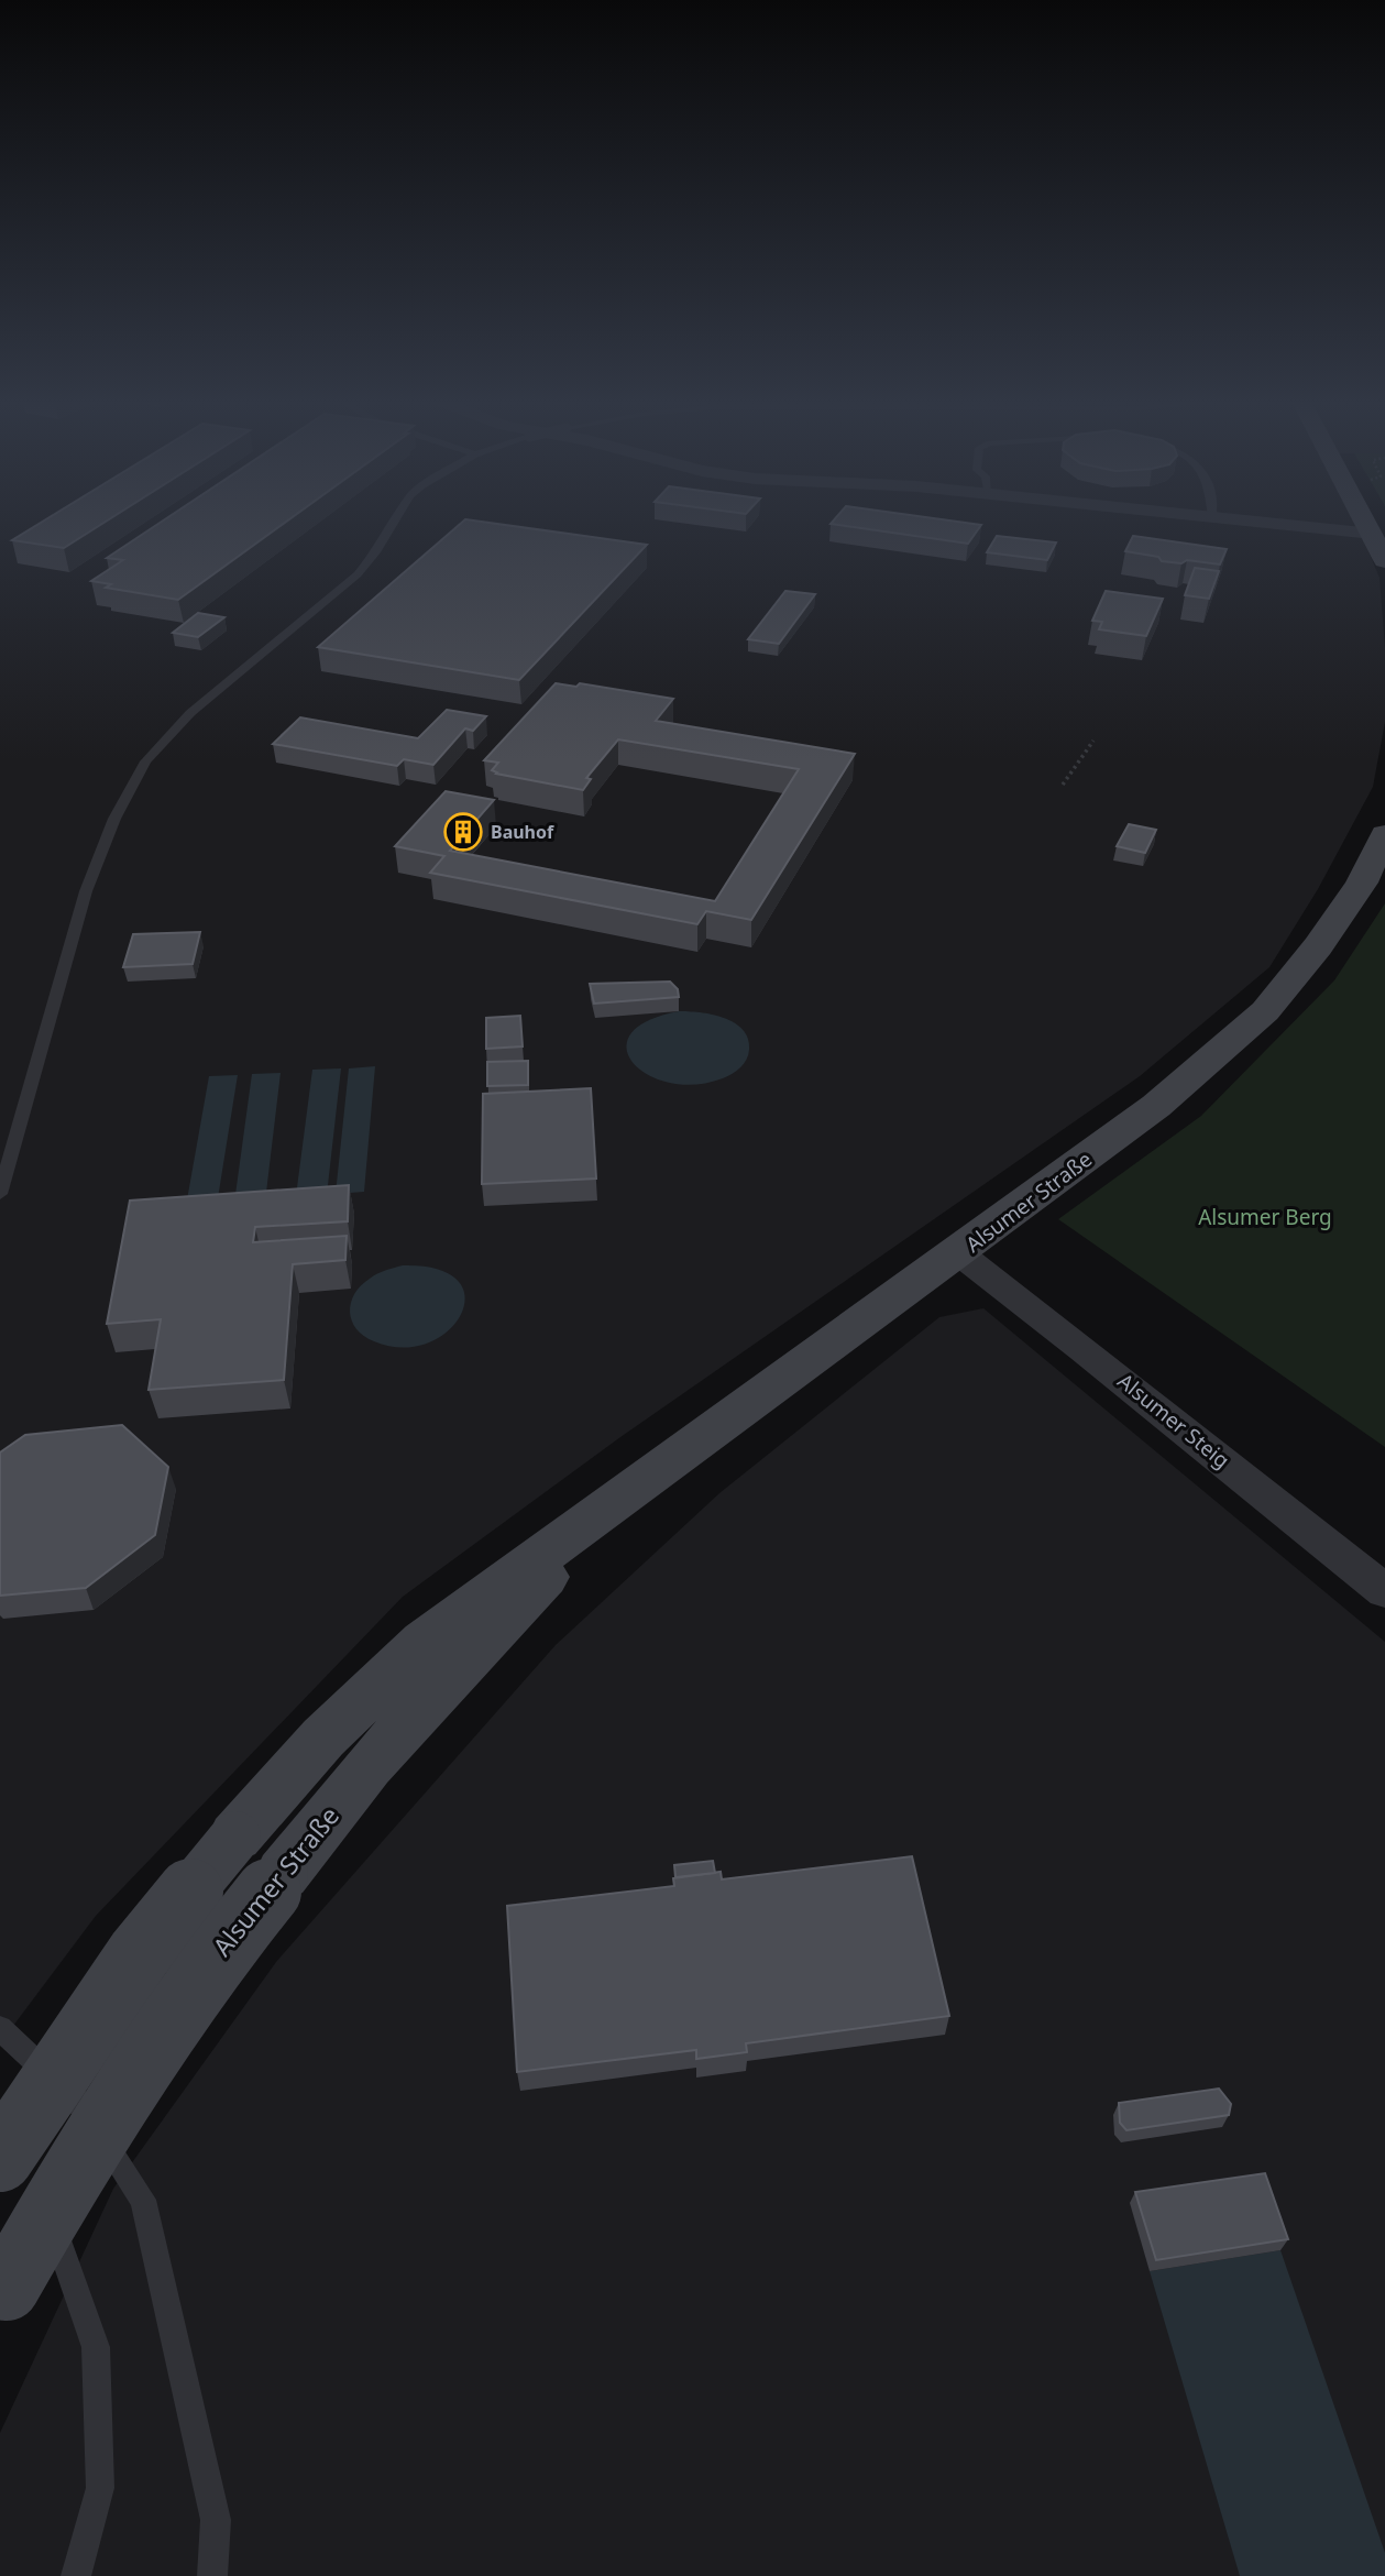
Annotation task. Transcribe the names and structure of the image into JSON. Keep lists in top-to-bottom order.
{
  "streets": {
    "street": ["Alsumer Straße", "Alsumer Steig"]
  },
  "crossings": [
    ["Alsumer Straße", "Alsumer Steig"]
  ],
  "parks": ["Alsumer Berg"],
  "places": {
    "building": ["Bauhof"]
  }
}
